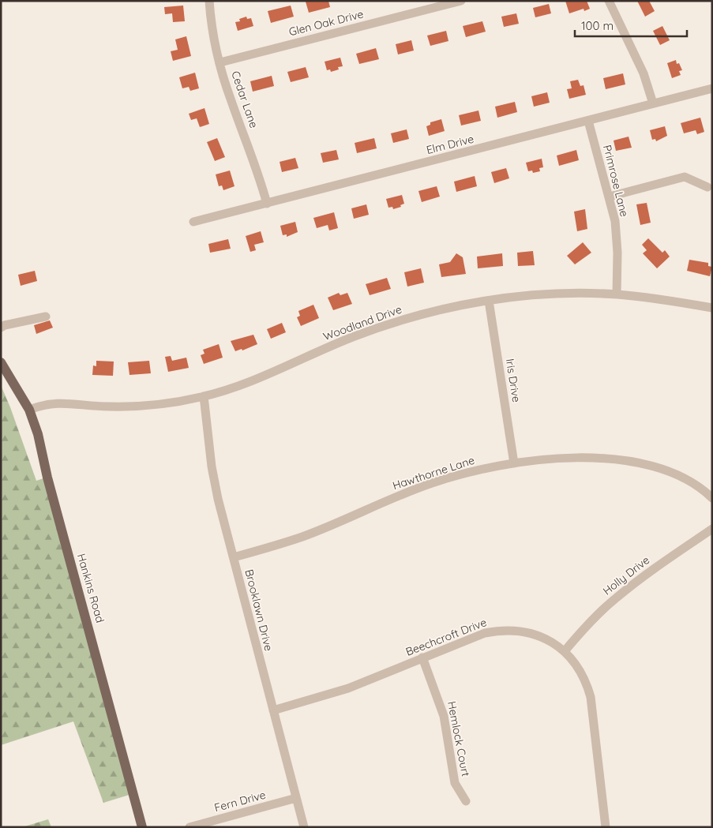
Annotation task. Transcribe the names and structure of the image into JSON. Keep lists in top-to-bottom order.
{
  "streets": {
    "main road": ["Hankins Road"],
    "street": [
      "Glen Oak Drive",
      "Cedar Lane",
      "Elm Drive",
      "Primrose Lane",
      "Woodland Drive",
      "Iris Drive",
      "Hawthorne Lane",
      "Holly Drive",
      "Brooklawn Drive",
      "Beechcroft Drive",
      "Hemlock Court",
      "Fern Drive"
    ]
  },
  "crossings": [
    ["Glen Oak Drive", "Cedar Lane"],
    ["Cedar Lane", "Elm Drive"],
    ["Elm Drive", "Primrose Lane"],
    ["Primrose Lane", "Woodland Drive"],
    ["Woodland Drive", "Iris Drive"],
    ["Woodland Drive", "Hankins Road"],
    ["Woodland Drive", "Brooklawn Drive"],
    ["Iris Drive", "Hawthorne Lane"],
    ["Hawthorne Lane", "Brooklawn Drive"],
    ["Holly Drive", "Beechcroft Drive"],
    ["Brooklawn Drive", "Beechcroft Drive"],
    ["Brooklawn Drive", "Fern Drive"],
    ["Beechcroft Drive", "Hemlock Court"]
  ],
  "scale_bar": "100 m"
}
